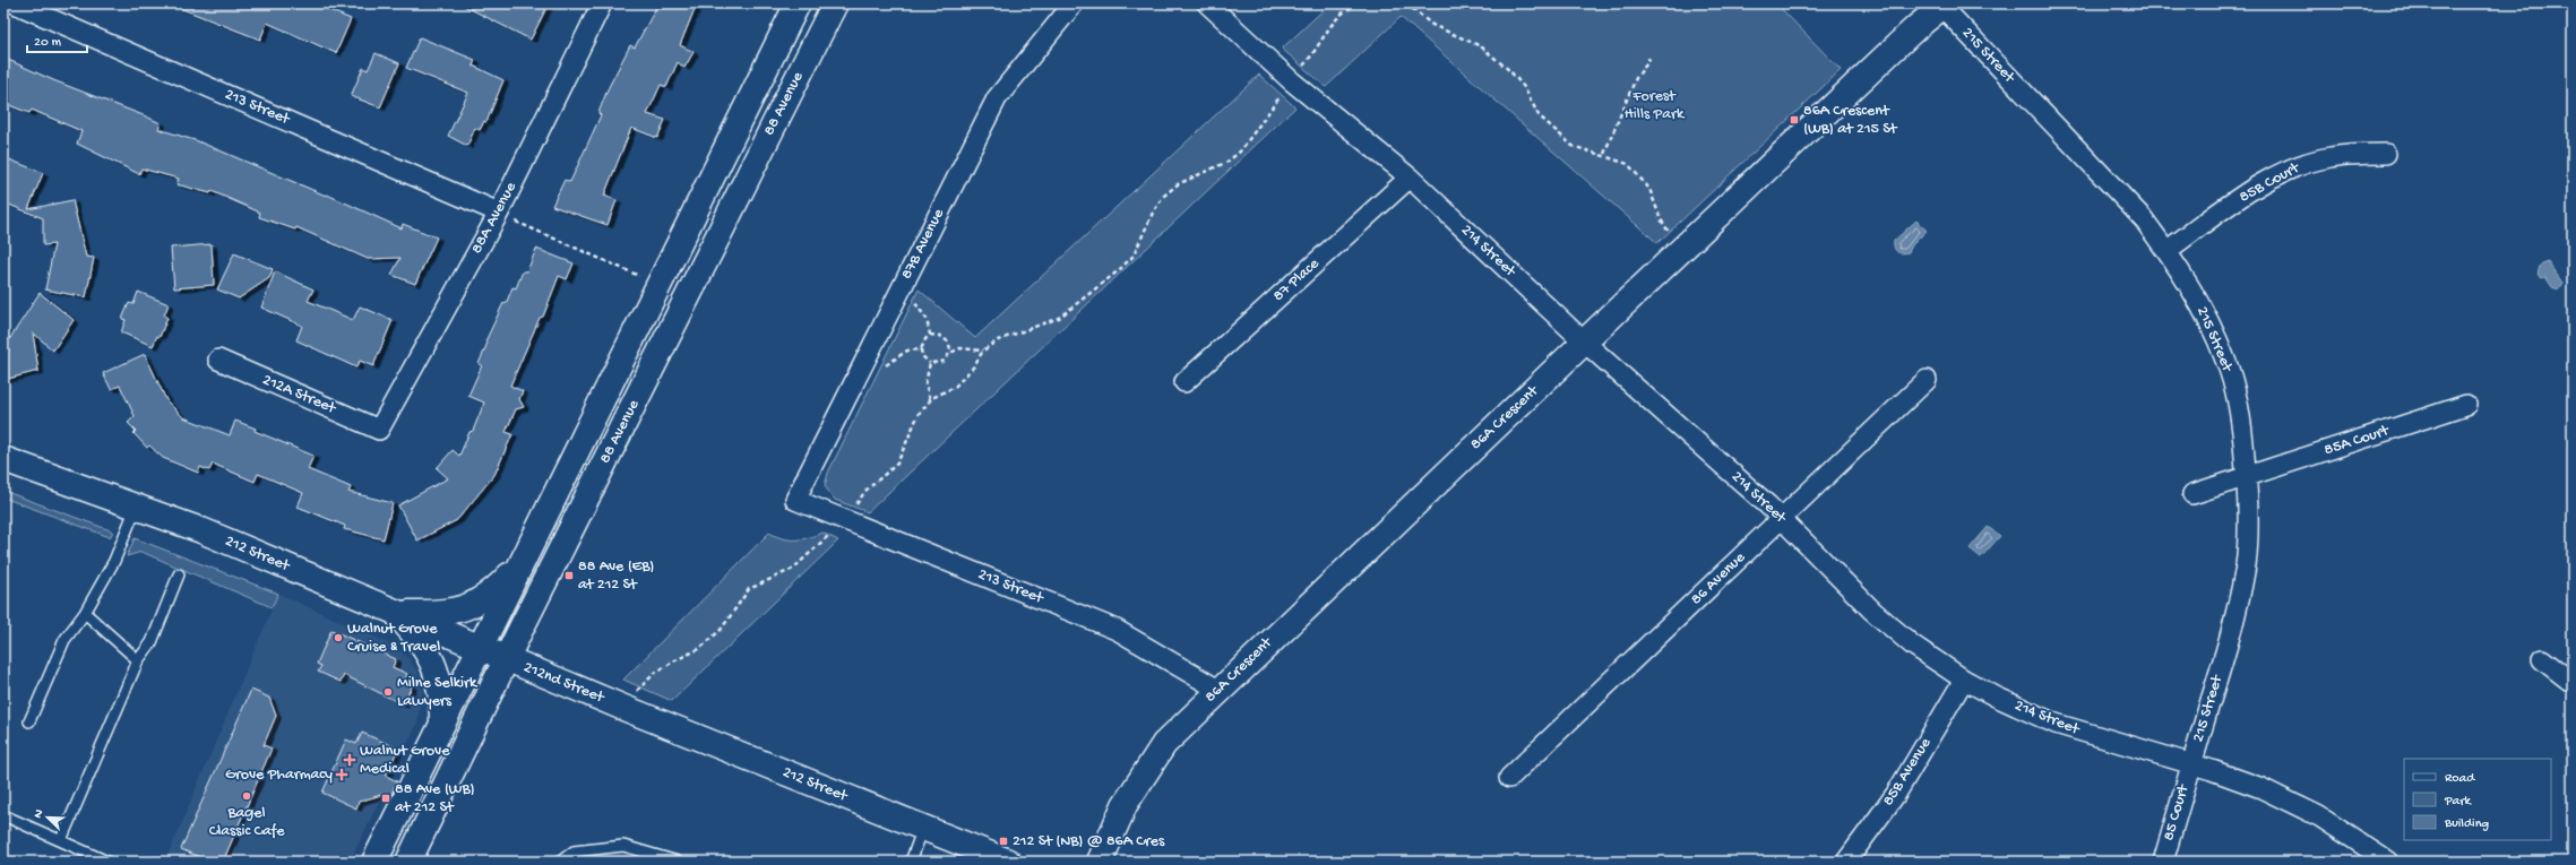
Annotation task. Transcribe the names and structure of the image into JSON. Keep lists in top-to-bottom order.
{
  "streets": {
    "street": [
      "215 Street",
      "88 Avenue",
      "213 Street",
      "85B Court",
      "88A Avenue",
      "87B Avenue",
      "214 Street",
      "87 Place",
      "212A Street",
      "86A Crescent",
      "85A Court",
      "212 Street",
      "86 Avenue",
      "212nd Street",
      "85B Avenue",
      "85 Court"
    ]
  },
  "crossings": [
    ["215 Street", "85B Court"],
    ["215 Street", "214 Street"],
    ["215 Street", "86A Crescent"],
    ["215 Street", "85A Court"],
    ["215 Street", "85 Court"],
    ["88 Avenue", "212 Street"],
    ["88 Avenue", "212nd Street"],
    ["213 Street", "88A Avenue"],
    ["213 Street", "87B Avenue"],
    ["213 Street", "86A Crescent"],
    ["88A Avenue", "212A Street"],
    ["214 Street", "87 Place"],
    ["214 Street", "86A Crescent"],
    ["214 Street", "86 Avenue"],
    ["214 Street", "85B Avenue"],
    ["214 Street", "85 Court"],
    ["212 Street", "212nd Street"]
  ],
  "parks": ["Forest Hills Park"],
  "places": {
    "transit": [
      "86A Crescent (WB) at 215 St",
      "88 Ave (EB) at 212 St",
      "88 Ave (WB) at 212 St",
      "212 St (NB) @ 86A Cres"
    ],
    "other": ["Walnut Grove Cruise & Travel", "Milne Selkirk Lawyers", "Bagel Classic Cafe"],
    "health": ["Walnut Grove Medical", "Grove Pharmacy"]
  },
  "legend": ["Road", "Park", "Building"],
  "scale_bar": "20 m",
  "north": "top left"
}
